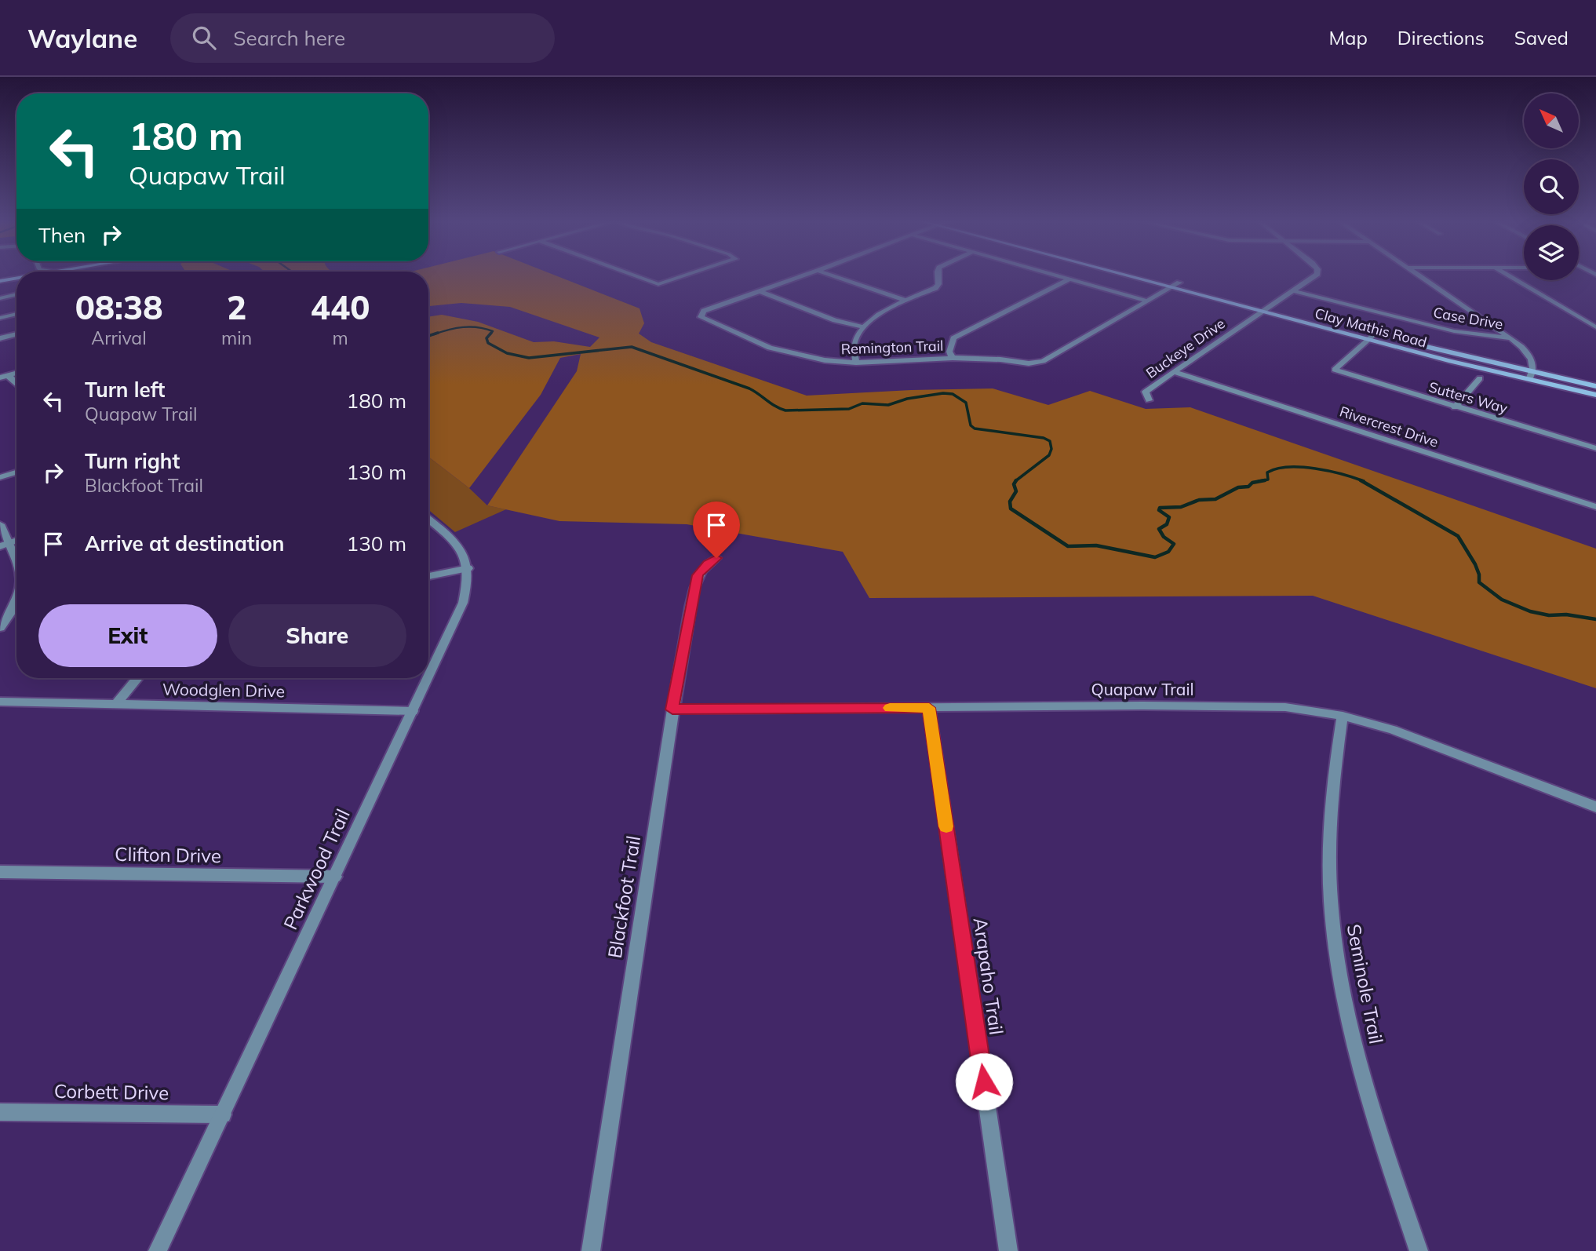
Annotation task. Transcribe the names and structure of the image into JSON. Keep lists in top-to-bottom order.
{
  "streets": {
    "main road": ["Clay Mathis Road"],
    "street": [
      "Case Drive",
      "Remington Trail",
      "Buckeye Drive",
      "Sutters Way",
      "Rivercrest Drive",
      "Quapaw Trail",
      "Woodglen Drive",
      "Clifton Drive",
      "Parkwood Trail",
      "Blackfoot Trail",
      "Arapaho Trail",
      "Seminole Trail",
      "Corbett Drive"
    ]
  },
  "crossings": [
    ["Case Drive", "Buckeye Drive"],
    ["Clay Mathis Road", "Buckeye Drive"],
    ["Clay Mathis Road", "Sutters Way"],
    ["Buckeye Drive", "Rivercrest Drive"],
    ["Quapaw Trail", "Blackfoot Trail"],
    ["Quapaw Trail", "Arapaho Trail"],
    ["Quapaw Trail", "Seminole Trail"],
    ["Woodglen Drive", "Parkwood Trail"],
    ["Clifton Drive", "Parkwood Trail"],
    ["Parkwood Trail", "Corbett Drive"]
  ],
  "north": "top left",
  "page": {
    "header": "Waylane",
    "search": "Search here",
    "nav": ["Map", "Directions", "Saved"],
    "turn": ["180 m", "Quapaw Trail"],
    "then": "Then",
    "eta": [
      "08:38",
      "Arrival",
      "2",
      "min",
      "440",
      "m"
    ],
    "list": [
      {
        "name": "Turn left",
        "note": "Quapaw Trail",
        "value": "180 m"
      },
      {
        "name": "Turn right",
        "note": "Blackfoot Trail",
        "value": "130 m"
      },
      {
        "name": "Arrive at destination",
        "value": "130 m"
      }
    ],
    "buttons": ["Exit", "Share"]
  }
}
